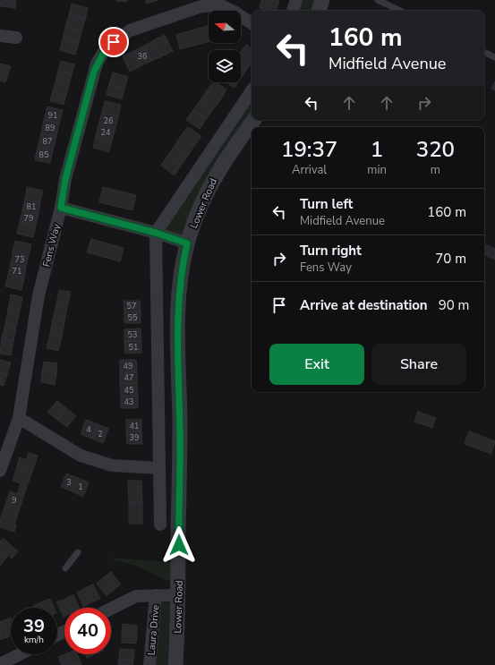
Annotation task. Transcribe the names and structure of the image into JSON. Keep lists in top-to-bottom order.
{
  "streets": {
    "street": ["Lower Road", "Fens Way", "Laura Drive"]
  },
  "house_numbers": [
    "36",
    "91",
    "26",
    "89",
    "24",
    "87",
    "85",
    "81",
    "79",
    "73",
    "71",
    "57",
    "55",
    "53",
    "51",
    "49",
    "47",
    "45",
    "43",
    "41",
    "4",
    "2",
    "39",
    "3",
    "1",
    "9"
  ],
  "north": "left",
  "page": {
    "turn": ["160 m", "Midfield Avenue"],
    "eta": [
      "19:37",
      "Arrival",
      "1",
      "min",
      "320",
      "m"
    ],
    "list": [
      {
        "name": "Turn left",
        "note": "Midfield Avenue",
        "value": "160 m"
      },
      {
        "name": "Turn right",
        "note": "Fens Way",
        "value": "70 m"
      },
      {
        "name": "Arrive at destination",
        "value": "90 m"
      }
    ],
    "buttons": ["Exit", "Share"],
    "speed": "39 km/h",
    "limit": "40"
  }
}
